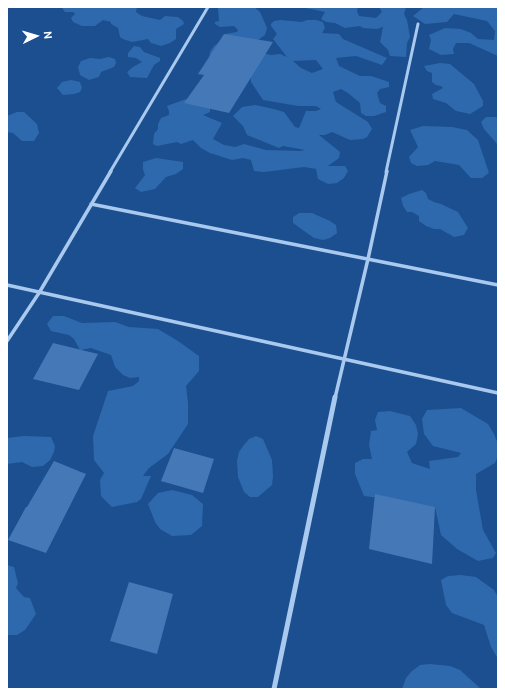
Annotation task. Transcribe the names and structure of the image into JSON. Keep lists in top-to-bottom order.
{
  "north": "right"
}
